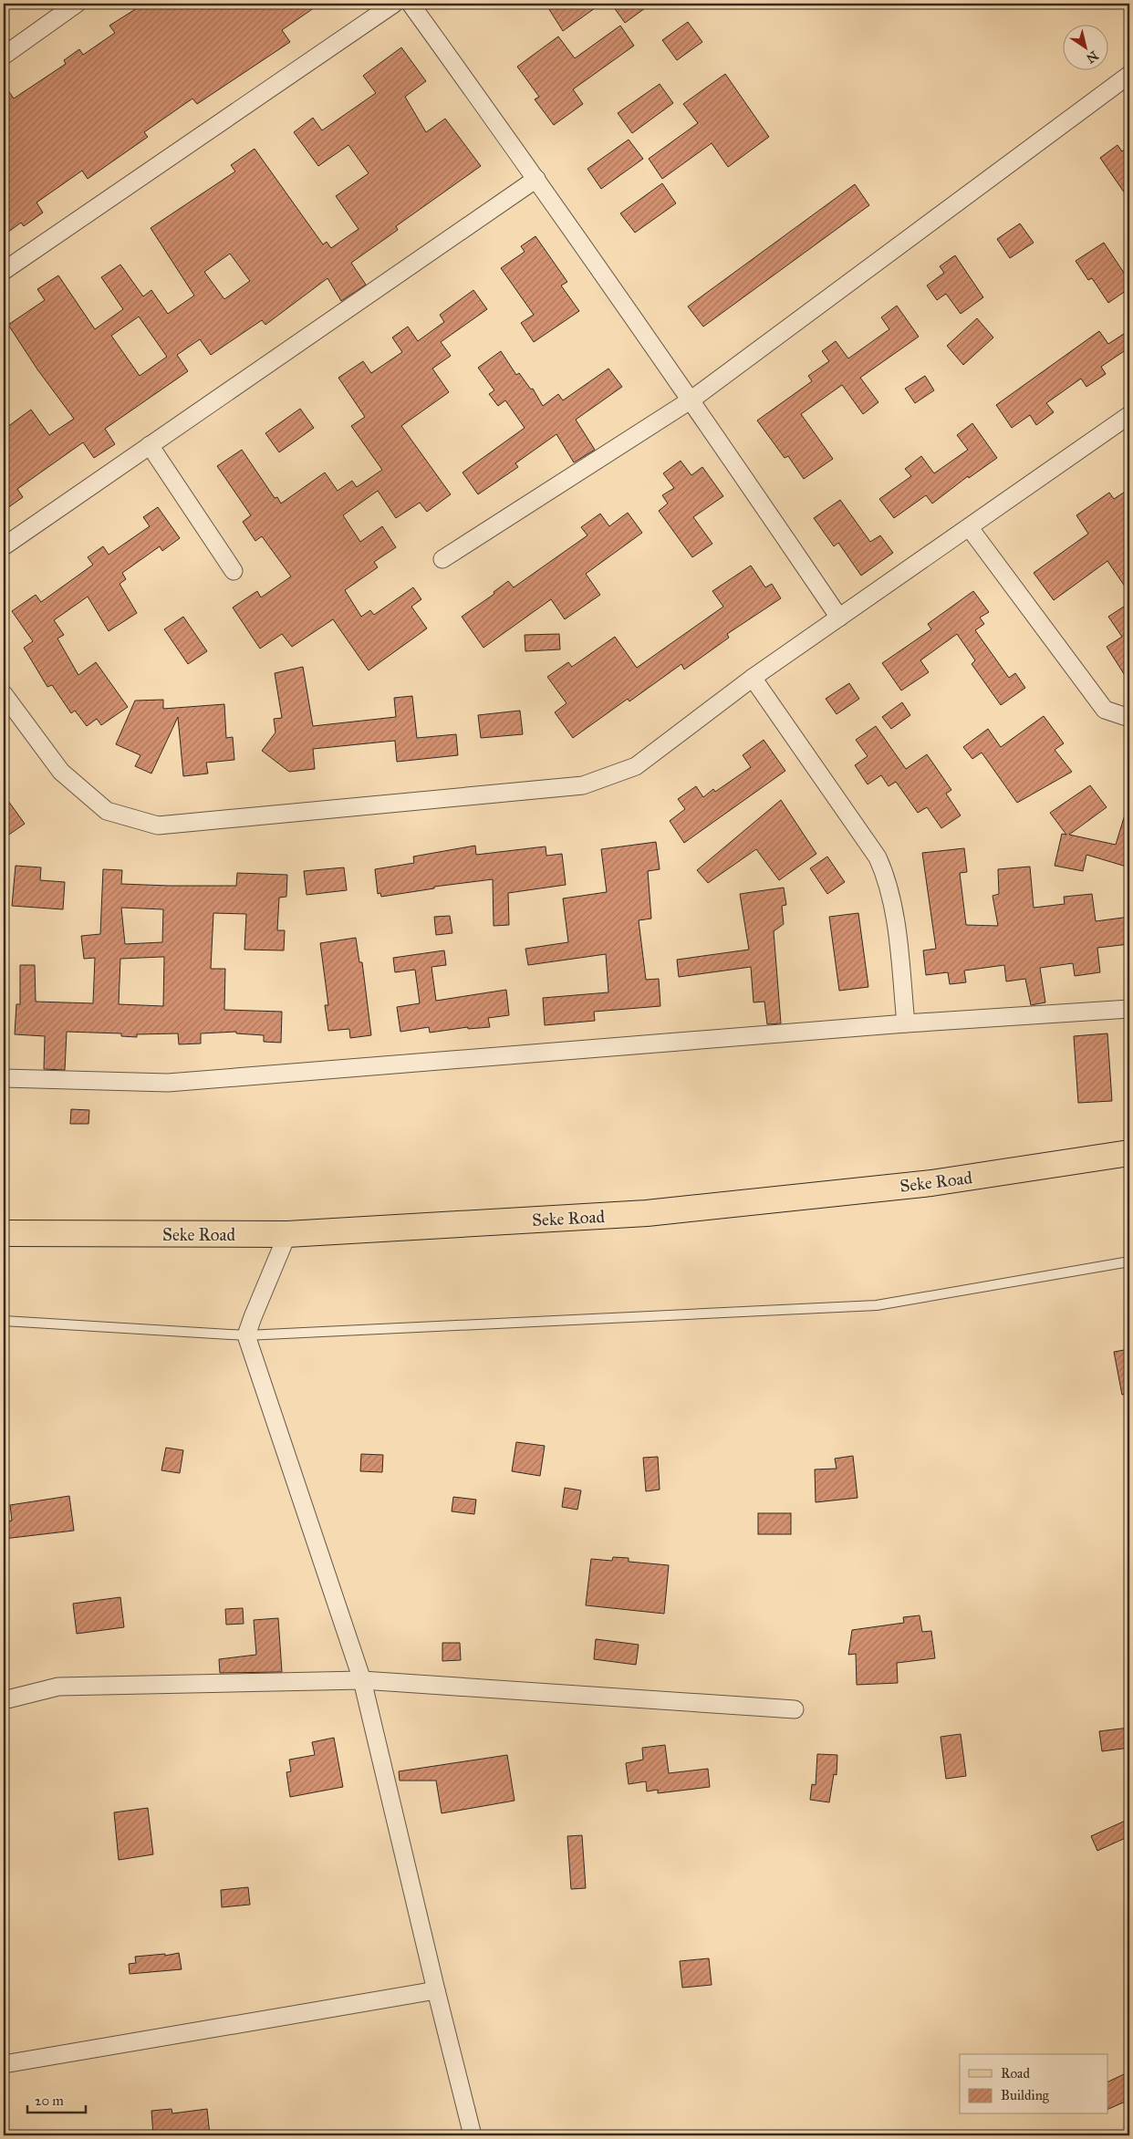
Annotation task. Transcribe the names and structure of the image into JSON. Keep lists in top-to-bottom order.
{
  "streets": {
    "main road": ["Seke Road"]
  },
  "legend": ["Road", "Building"],
  "scale_bar": "20 m",
  "north": "bottom right"
}
